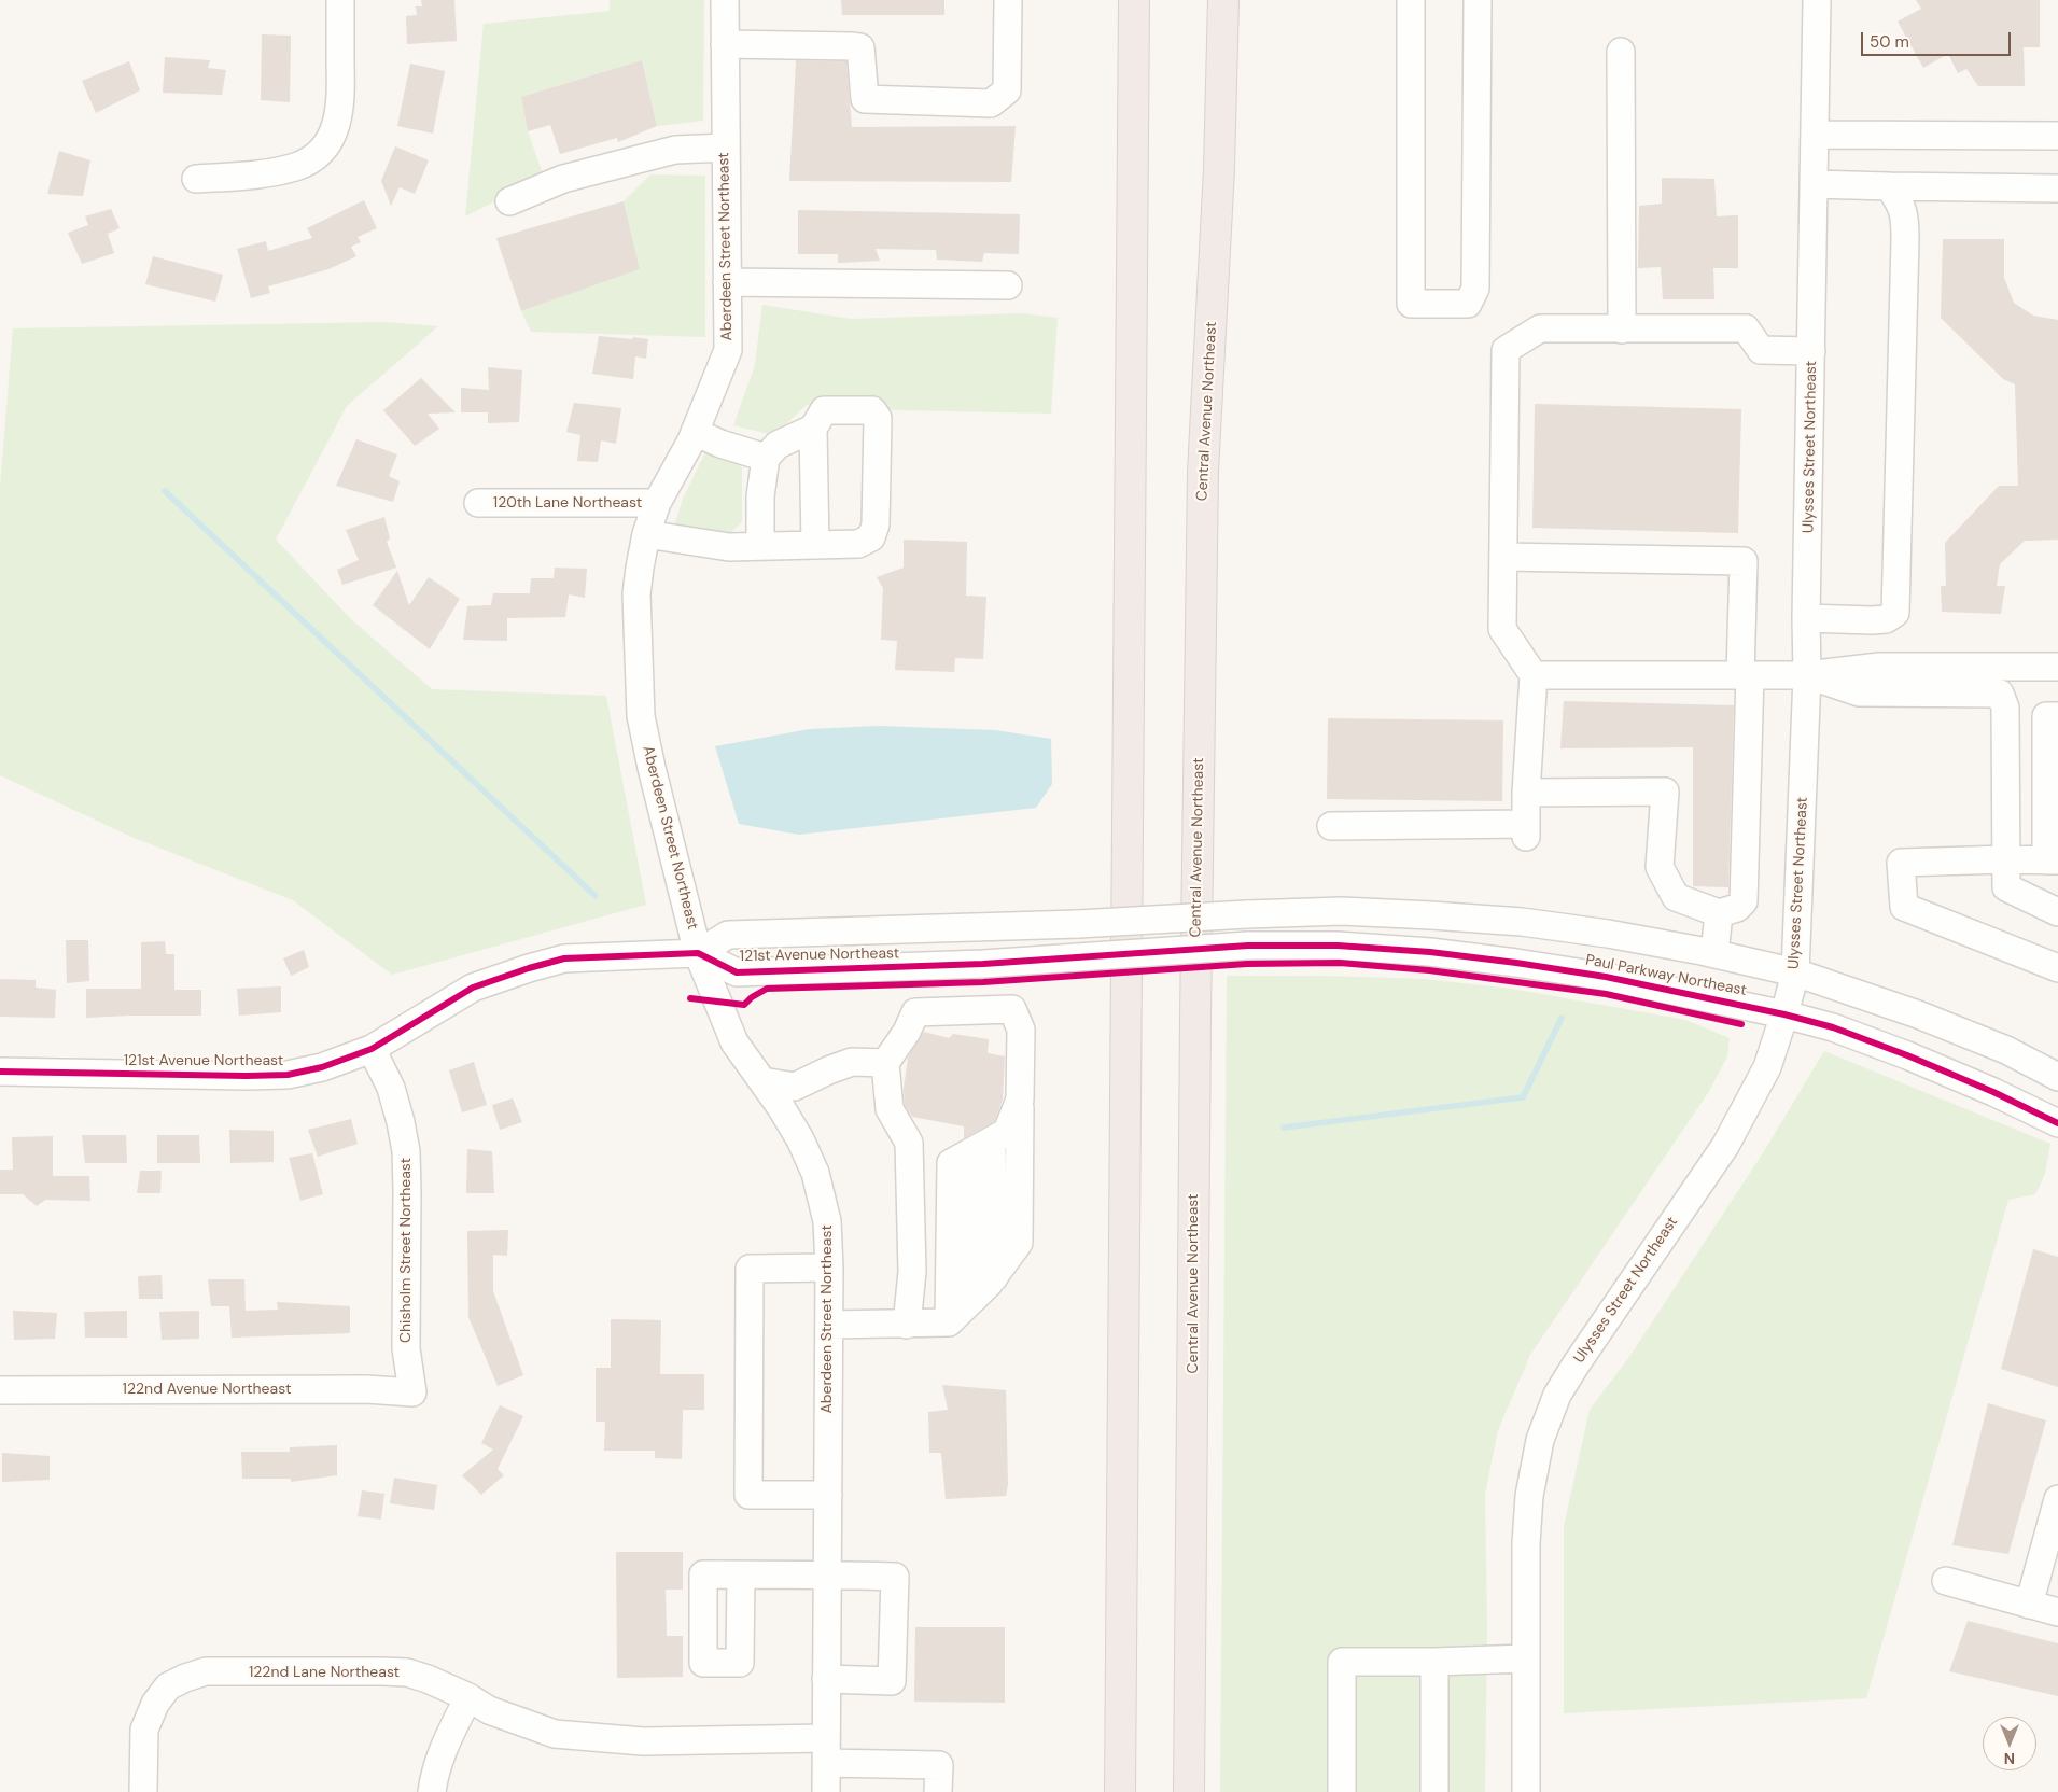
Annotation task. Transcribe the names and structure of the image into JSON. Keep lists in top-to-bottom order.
{
  "streets": {
    "highway": ["Central Avenue Northeast"],
    "street": [
      "Aberdeen Street Northeast",
      "Ulysses Street Northeast",
      "120th Lane Northeast",
      "121st Avenue Northeast",
      "Paul Parkway Northeast",
      "Chisholm Street Northeast",
      "122nd Avenue Northeast",
      "122nd Lane Northeast"
    ]
  },
  "crossings": [
    ["Aberdeen Street Northeast", "120th Lane Northeast"],
    ["Aberdeen Street Northeast", "121st Avenue Northeast"],
    ["Aberdeen Street Northeast", "122nd Lane Northeast"],
    ["Ulysses Street Northeast", "Paul Parkway Northeast"],
    ["121st Avenue Northeast", "Paul Parkway Northeast"],
    ["121st Avenue Northeast", "Chisholm Street Northeast"],
    ["Chisholm Street Northeast", "122nd Avenue Northeast"]
  ],
  "scale_bar": "50 m",
  "north": "bottom"
}
